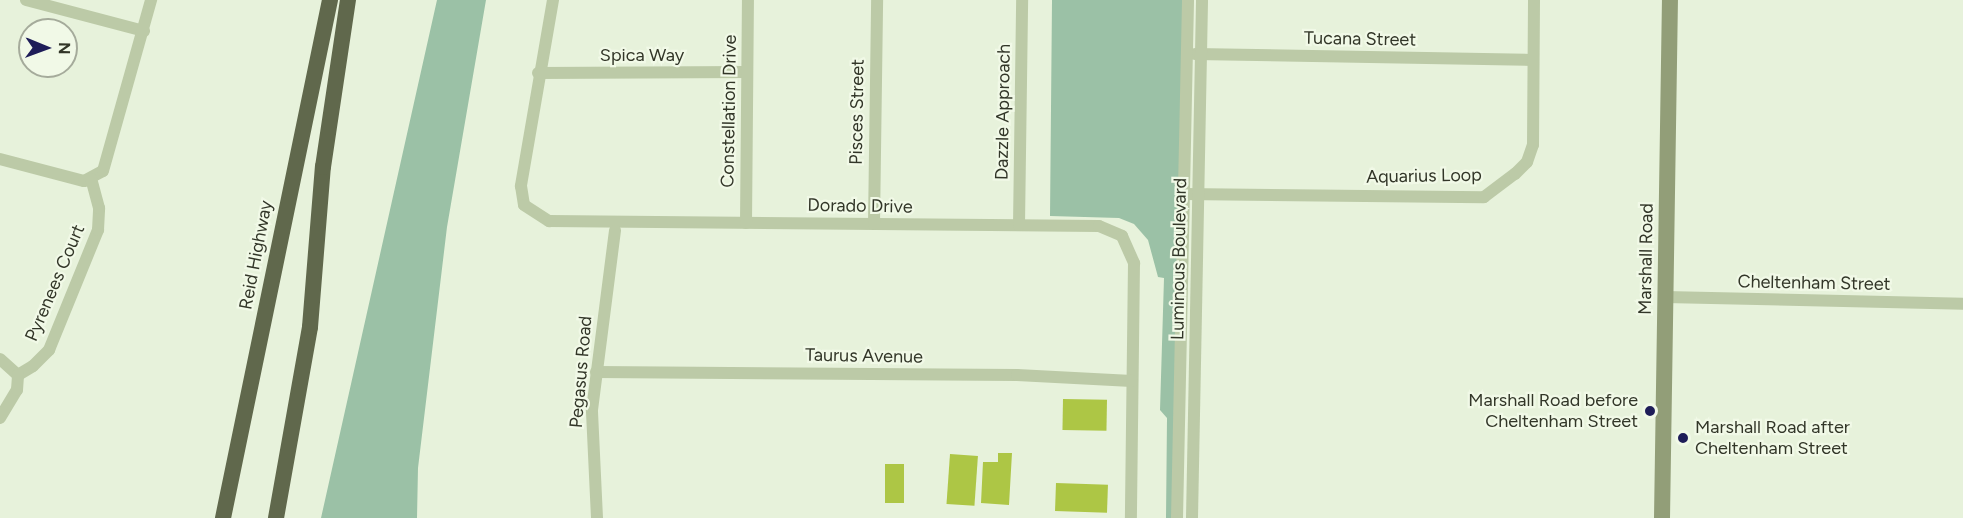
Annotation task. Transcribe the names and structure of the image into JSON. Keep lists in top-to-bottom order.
{
  "streets": {
    "highway": ["Reid Highway"],
    "main road": ["Marshall Road"],
    "street": [
      "Tucana Street",
      "Spica Way",
      "Constellation Drive",
      "Pisces Street",
      "Dazzle Approach",
      "Aquarius Loop",
      "Dorado Drive",
      "Luminous Boulevard",
      "Pyrenees Court",
      "Cheltenham Street",
      "Taurus Avenue",
      "Pegasus Road"
    ]
  },
  "crossings": [
    ["Tucana Street", "Aquarius Loop"],
    ["Tucana Street", "Luminous Boulevard"],
    ["Spica Way", "Constellation Drive"],
    ["Spica Way", "Dorado Drive"],
    ["Constellation Drive", "Dorado Drive"],
    ["Pisces Street", "Dorado Drive"],
    ["Dazzle Approach", "Dorado Drive"],
    ["Aquarius Loop", "Luminous Boulevard"],
    ["Dorado Drive", "Taurus Avenue"],
    ["Marshall Road", "Cheltenham Street"],
    ["Taurus Avenue", "Pegasus Road"]
  ],
  "places": ["Marshall Road before Cheltenham Street", "Marshall Road after Cheltenham Street"],
  "north": "right"
}
